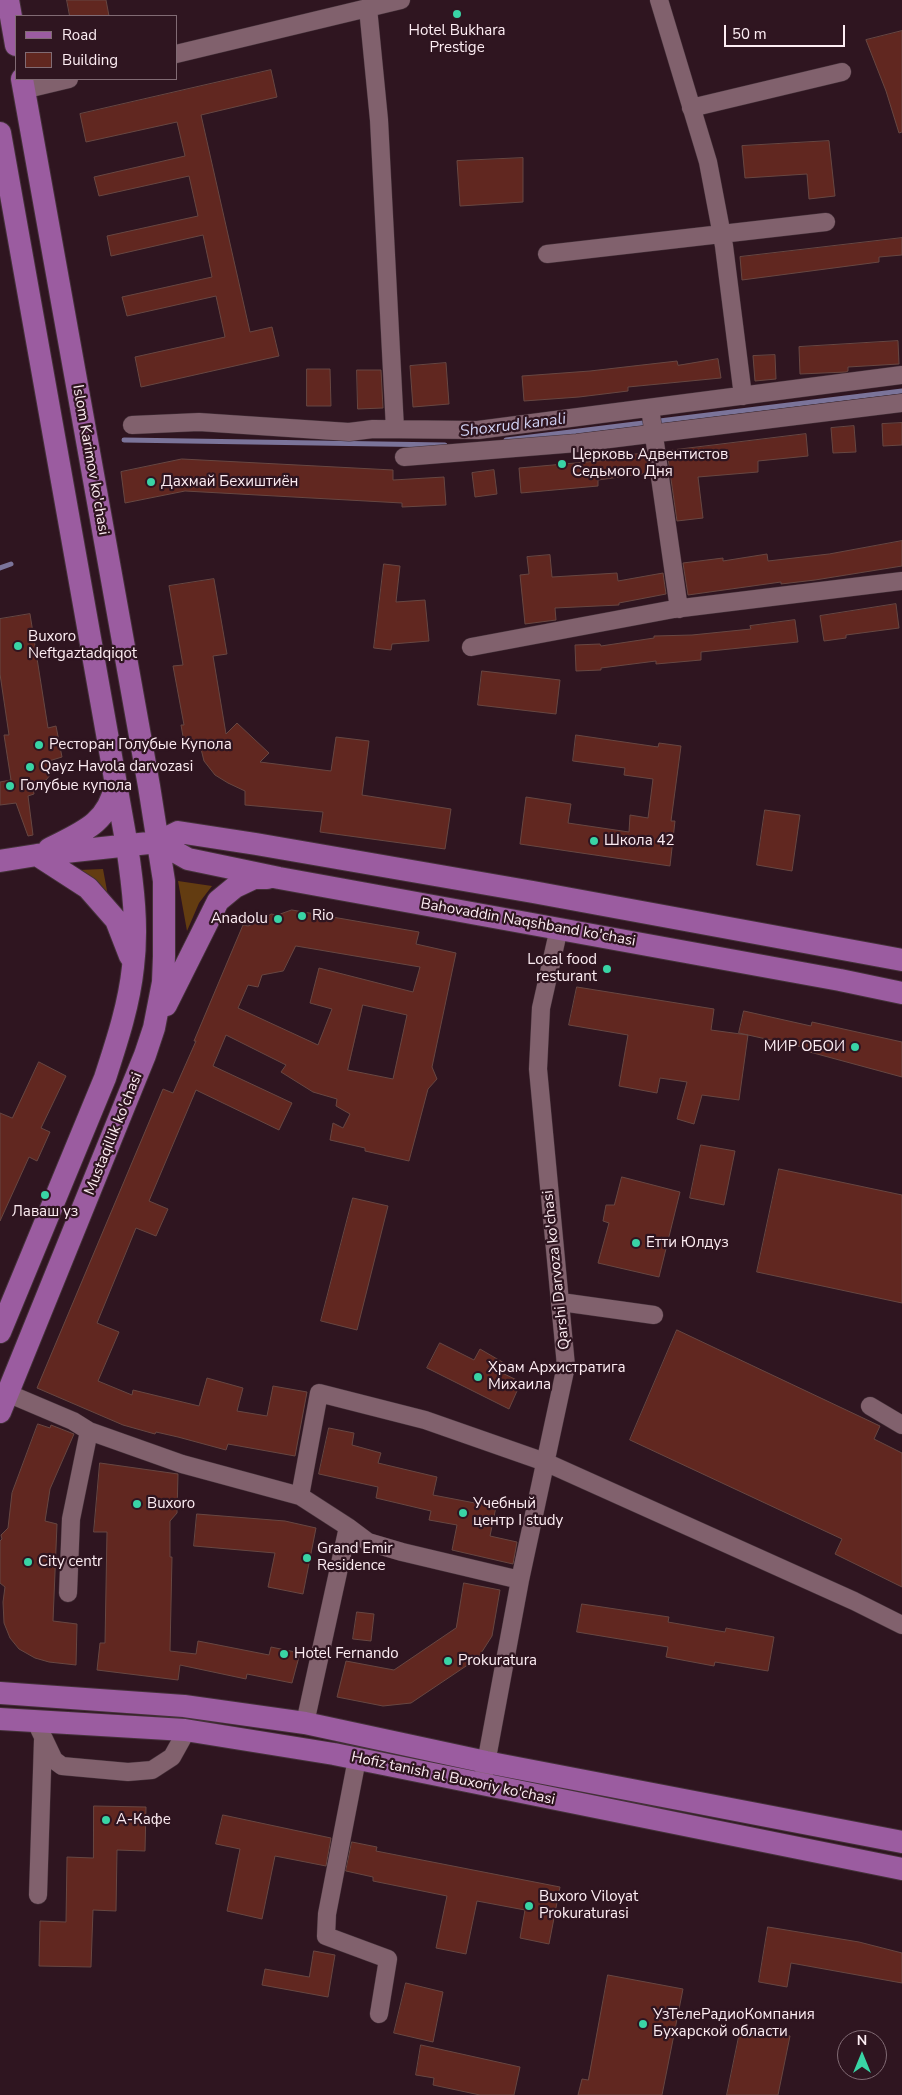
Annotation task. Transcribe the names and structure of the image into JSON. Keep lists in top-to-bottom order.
{
  "streets": {
    "main road": [
      "Islom Karimov ko'chasi",
      "Bahovaddin Naqshband ko'chasi",
      "Mustaqillik ko'chasi",
      "Hofiz tanish al Buxoriy ko'chasi"
    ],
    "street": ["Qarshi Darvoza ko'chasi"]
  },
  "crossings": [
    ["Islom Karimov ko'chasi", "Bahovaddin Naqshband ko'chasi"],
    ["Islom Karimov ko'chasi", "Mustaqillik ko'chasi"],
    ["Bahovaddin Naqshband ko'chasi", "Mustaqillik ko'chasi"],
    ["Bahovaddin Naqshband ko'chasi", "Qarshi Darvoza ko'chasi"],
    ["Qarshi Darvoza ko'chasi", "Hofiz tanish al Buxoriy ko'chasi"]
  ],
  "water": ["Shoxrud kanali"],
  "places": [
    "Hotel Bukhara Prestige",
    "Церковь Адвентистов Седьмого Дня",
    "Дахмай Бехиштиён",
    "Buxoro Neftgaztadqiqot",
    "Ресторан Голубые Купола",
    "Qayz Havola darvozasi",
    "Голубые купола",
    "Школа 42",
    "Rio",
    "Anadolu",
    "Local food resturant",
    "МИР ОБОИ",
    "Лаваш уз",
    "Етти Юлдуз",
    "Храм Архистратига Михаила",
    "Buxoro",
    "Учебный центр I study",
    "Grand Emir Residence",
    "City centr",
    "Hotel Fernando",
    "Prokuratura",
    "А-Кафе",
    "Buxoro Viloyat Prokuraturasi",
    "УзТелеРадиоКомпания Бухарской области"
  ],
  "legend": ["Road", "Building"],
  "scale_bar": "50 m",
  "north": "top"
}
